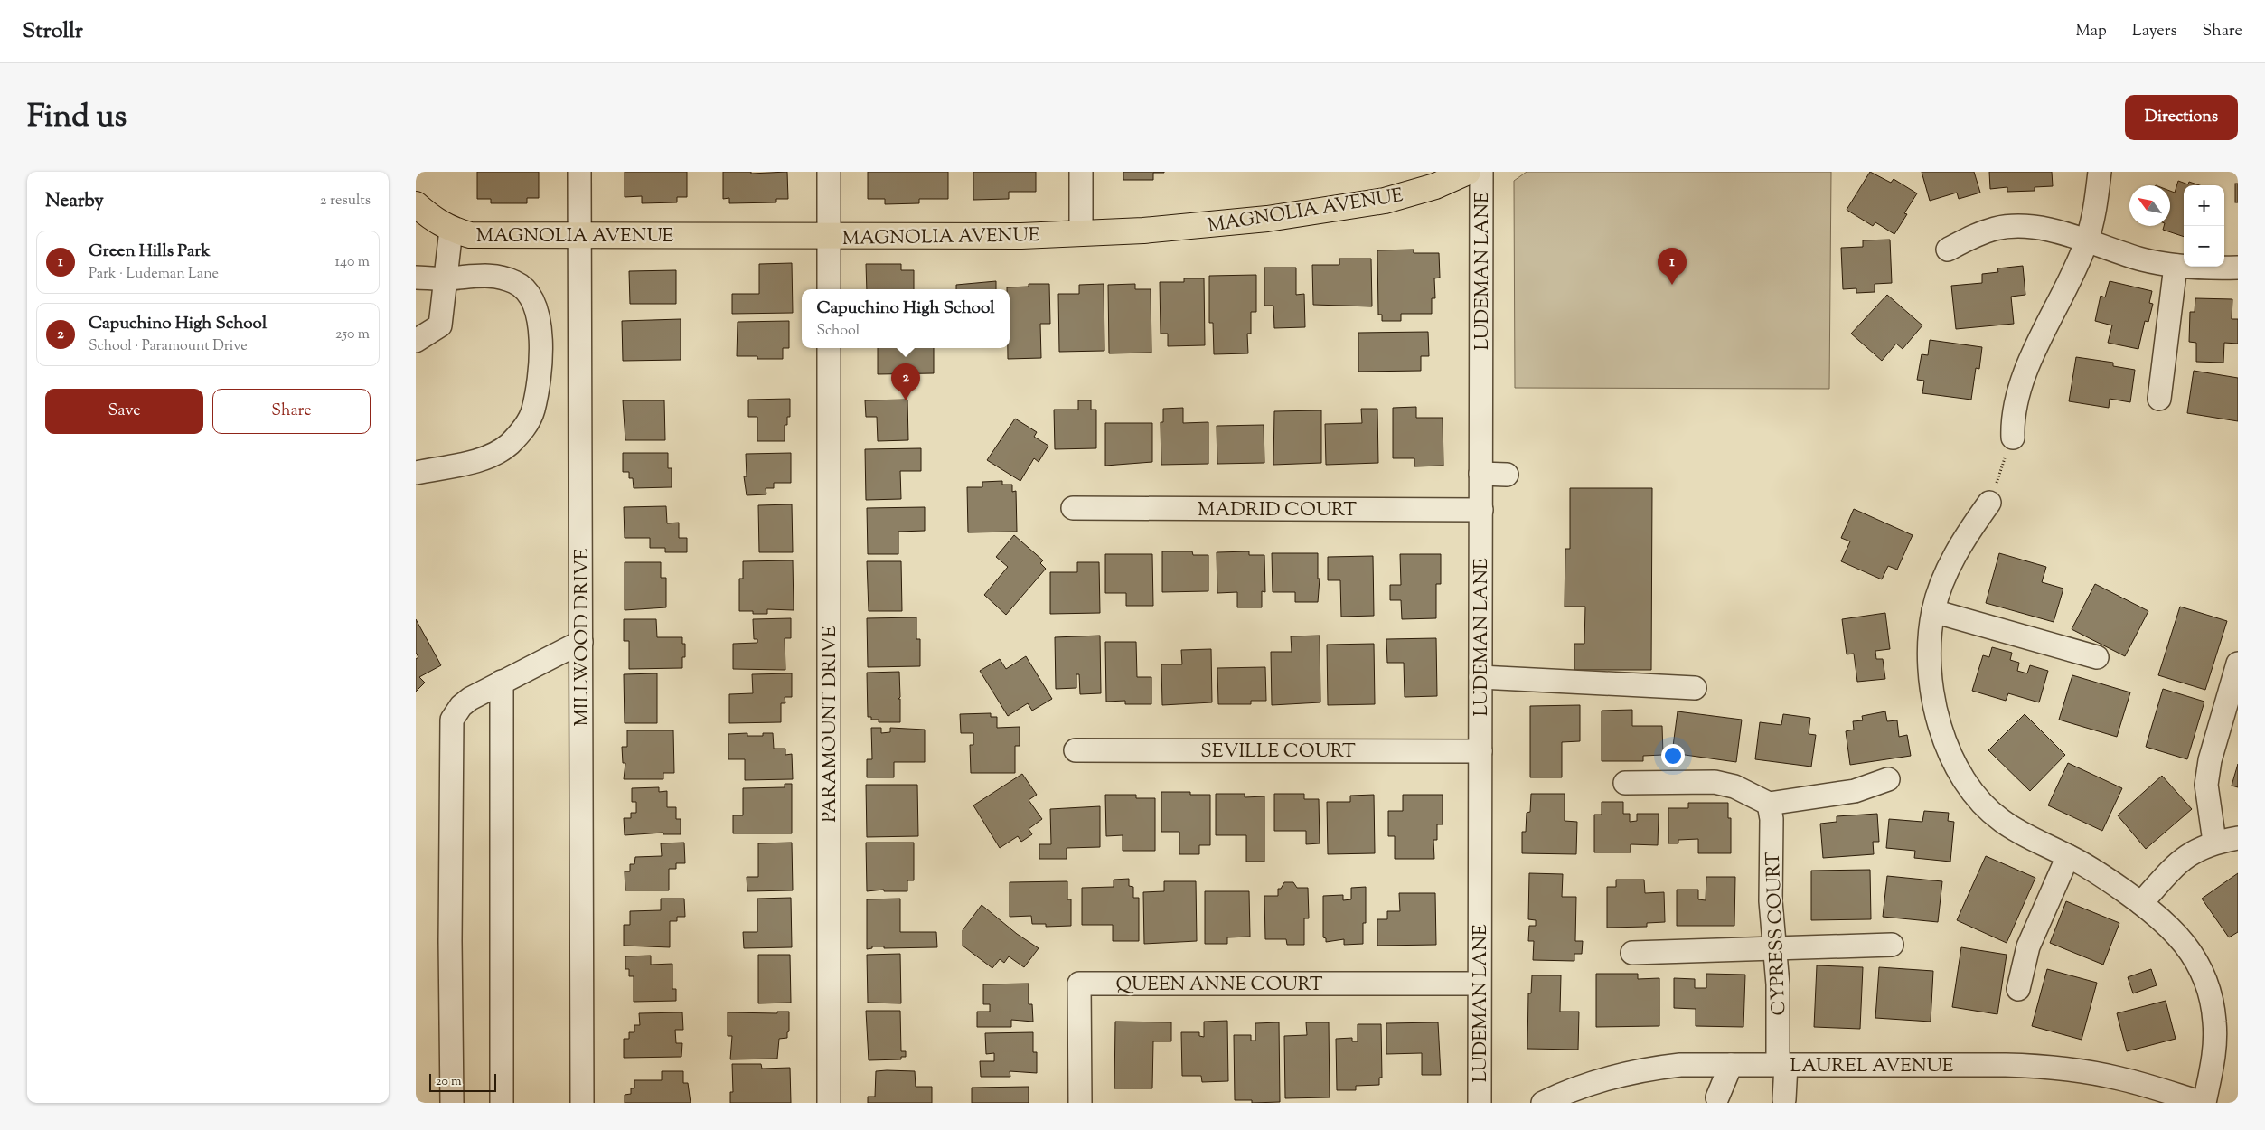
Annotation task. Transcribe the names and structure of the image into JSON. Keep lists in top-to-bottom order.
{
  "streets": {
    "main road": ["MAGNOLIA AVENUE"],
    "street": [
      "LUDEMAN LANE",
      "MADRID COURT",
      "MILLWOOD DRIVE",
      "PARAMOUNT DRIVE",
      "SEVILLE COURT",
      "CYPRESS COURT",
      "QUEEN ANNE COURT",
      "LAUREL AVENUE"
    ]
  },
  "crossings": [
    ["MAGNOLIA AVENUE", "MILLWOOD DRIVE"],
    ["LUDEMAN LANE", "MADRID COURT"],
    ["LUDEMAN LANE", "SEVILLE COURT"],
    ["LUDEMAN LANE", "QUEEN ANNE COURT"],
    ["CYPRESS COURT", "LAUREL AVENUE"]
  ],
  "scale_bar": "20 m",
  "north": "top left",
  "page": {
    "header": "Strollr",
    "nav": ["Map", "Layers", "Share"],
    "title": "Find us",
    "buttons": [
      "Directions",
      ["Save", "Share"]
    ],
    "heading": ["Nearby", "2 results"],
    "map_buttons": ["+", "−"],
    "list": [
      {
        "mark": "1",
        "name": "Green Hills Park",
        "note": "Park · Ludeman Lane",
        "value": "140 m"
      },
      {
        "mark": "2",
        "name": "Capuchino High School",
        "note": "School · Paramount Drive",
        "value": "250 m"
      }
    ],
    "pins": ["1", "2"],
    "popup": ["Capuchino High School", "School"],
    "scale": "20 m"
  }
}
